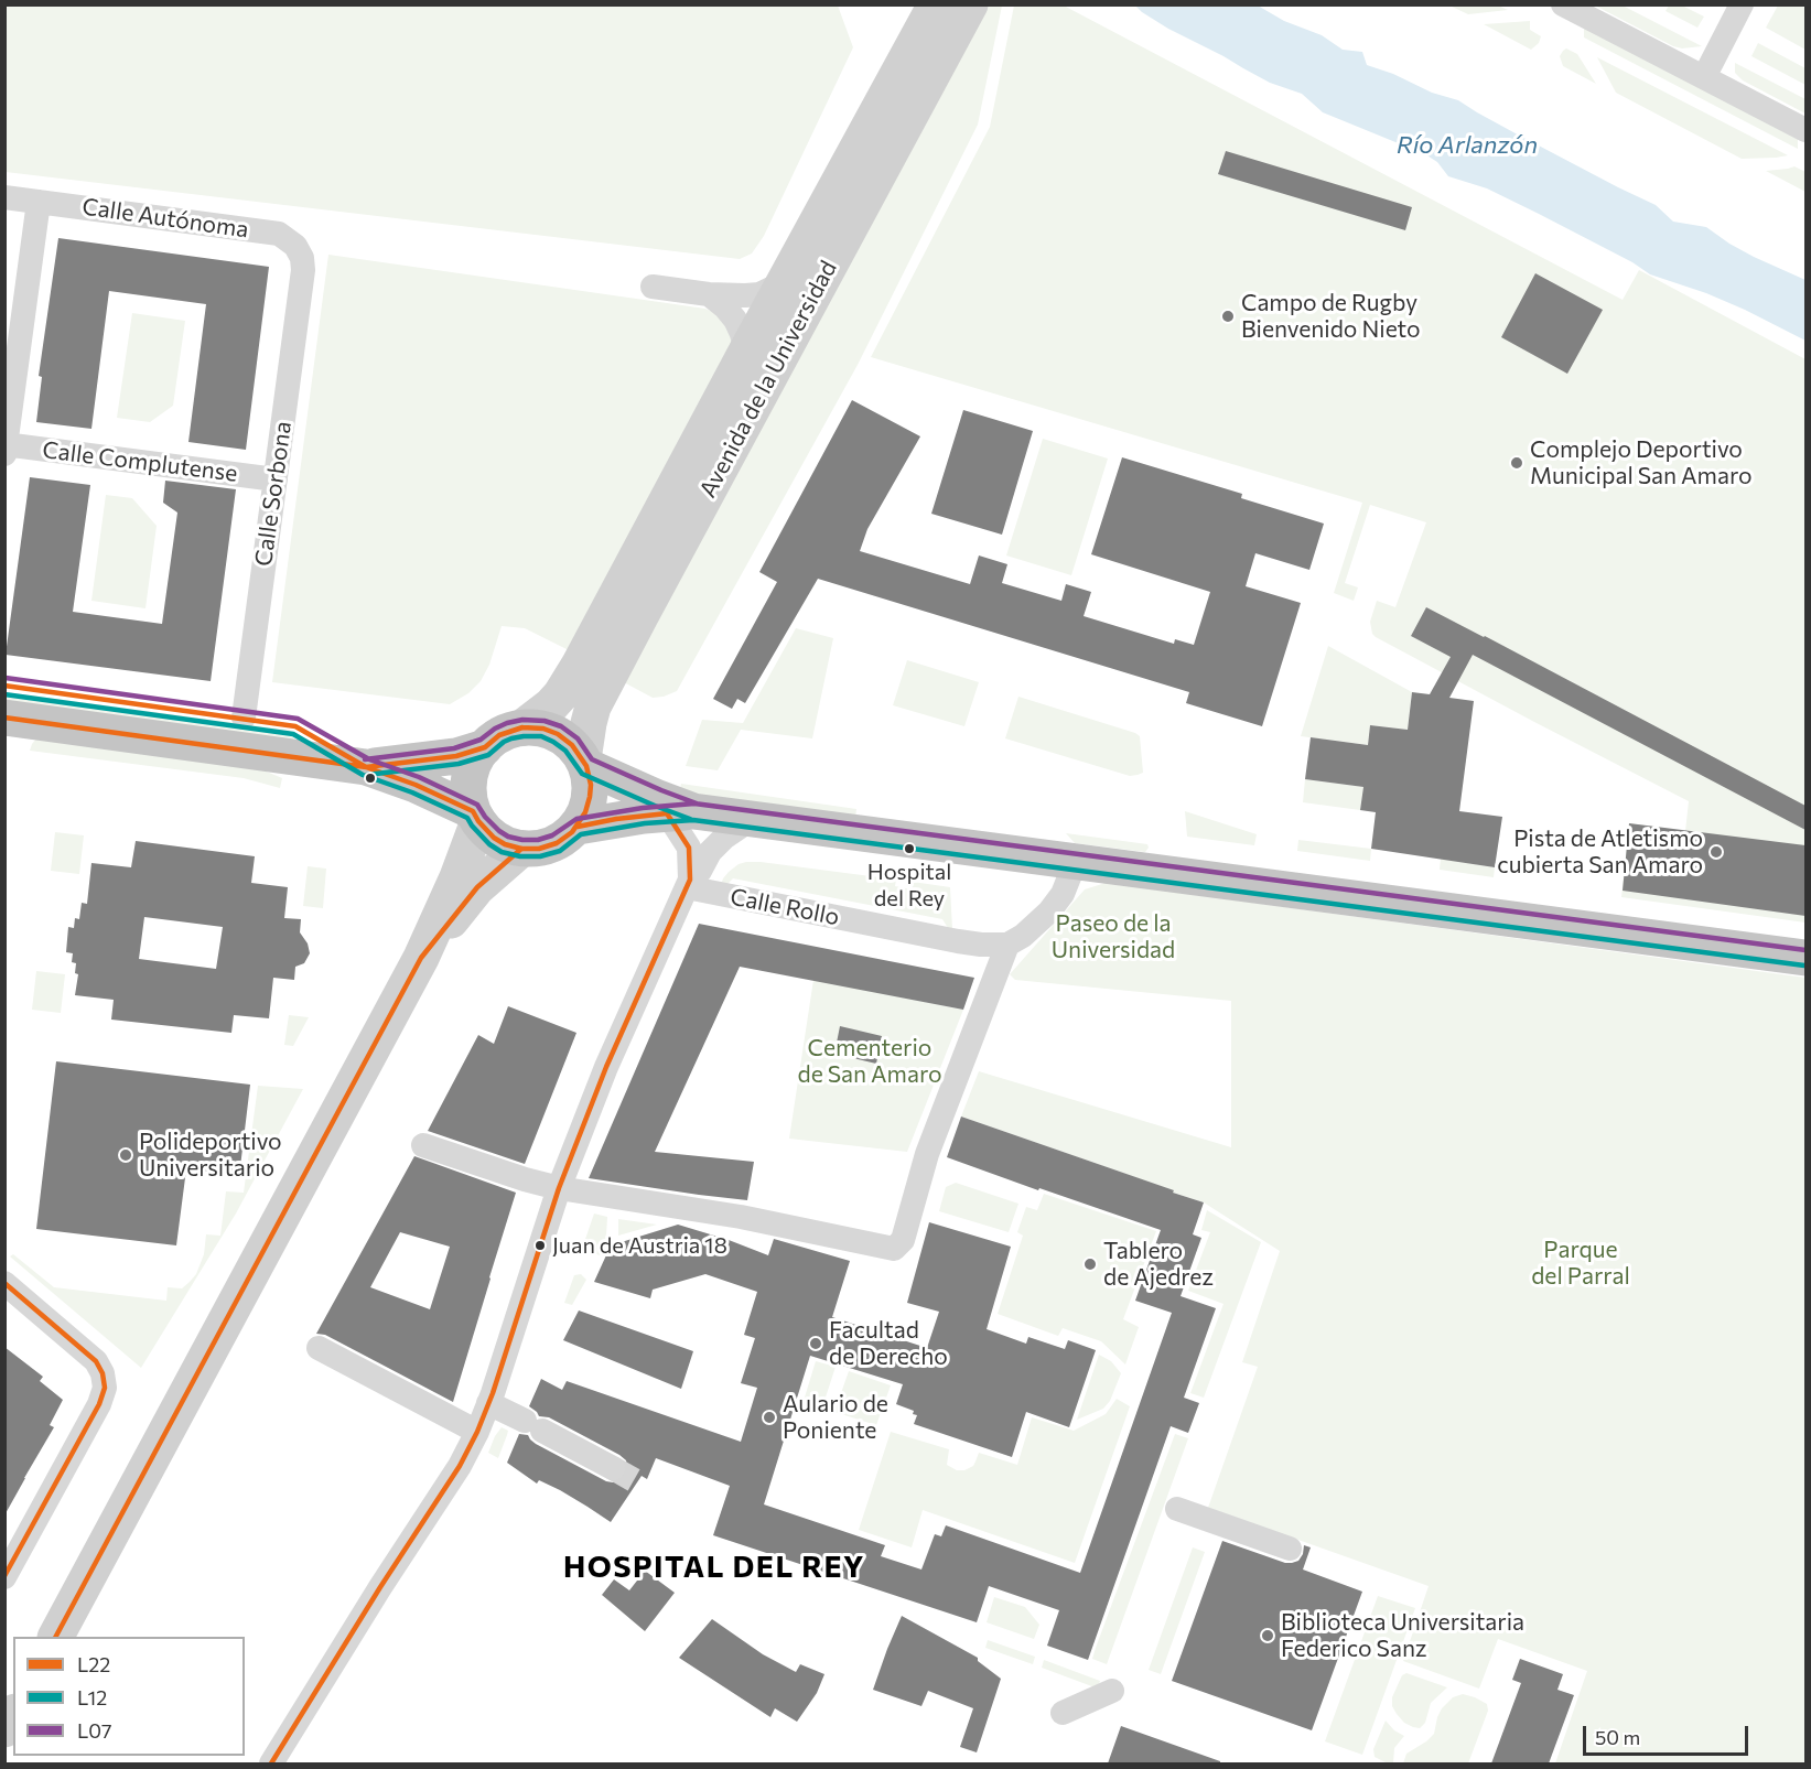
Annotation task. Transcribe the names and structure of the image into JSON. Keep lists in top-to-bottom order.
{
  "streets": {
    "main road": ["Avenida de la Universidad"],
    "street": [
      "Calle Autónoma",
      "Calle Complutense",
      "Calle Sorbona",
      "Calle Rollo"
    ]
  },
  "crossings": [
    ["Calle Autónoma", "Calle Sorbona"],
    ["Calle Complutense", "Calle Sorbona"]
  ],
  "districts": ["HOSPITAL DEL REY"],
  "water": ["Río Arlanzón"],
  "parks": ["Paseo de la Universidad", "Cementerio de San Amaro", "Parque del Parral"],
  "places": [
    "Campo de Rugby Bienvenido Nieto",
    "Complejo Deportivo Municipal San Amaro",
    "Hospital del Rey",
    "Pista de Atletismo cubierta San Amaro",
    "Polideportivo Universitario",
    "Juan de Austria 18",
    "Tablero de Ajedrez",
    "Facultad de Derecho",
    "Aulario de Poniente",
    "Biblioteca Universitaria Federico Sanz"
  ],
  "lines": ["transit line L07", "transit line L22", "transit line L12"],
  "legend": ["L22", "L12", "L07"],
  "scale_bar": "50 m"
}
